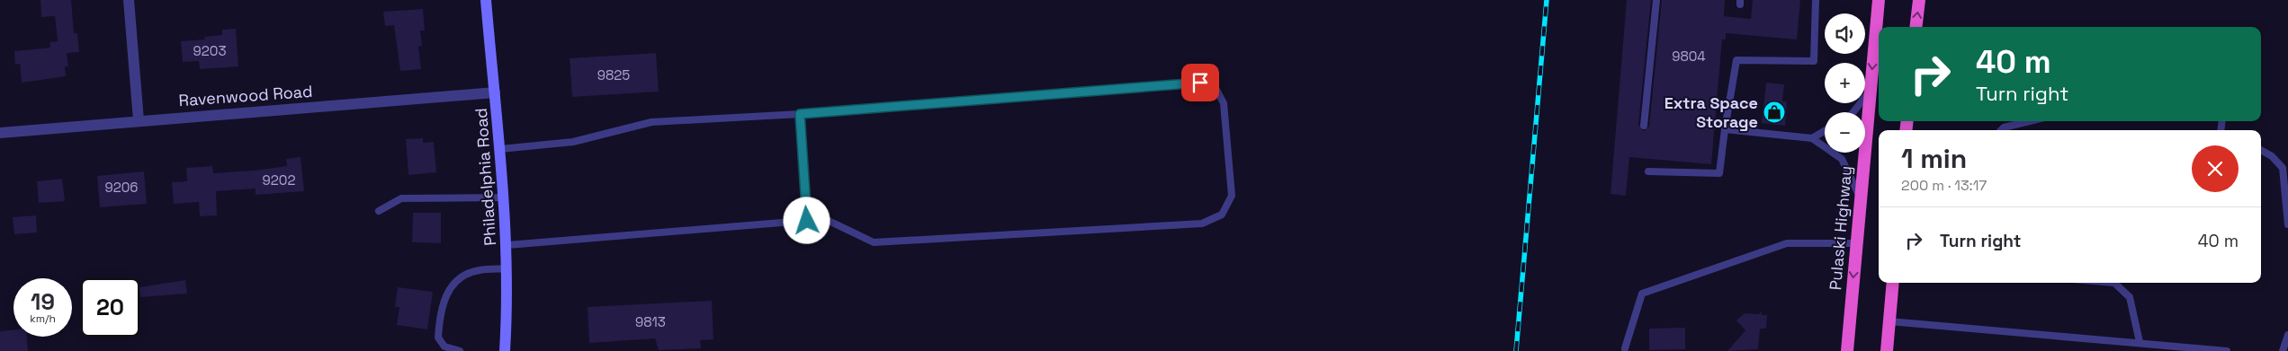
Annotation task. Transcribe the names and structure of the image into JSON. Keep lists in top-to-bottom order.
{
  "streets": {
    "highway": ["Pulaski Highway"],
    "main road": ["Philadelphia Road"],
    "street": ["Ravenwood Road"]
  },
  "crossings": [
    ["Ravenwood Road", "Philadelphia Road"]
  ],
  "places": {
    "shop": ["Extra Space Storage"]
  },
  "house_numbers": [
    "9203",
    "9804",
    "9825",
    "9202",
    "9206",
    "9813"
  ],
  "page": {
    "map_buttons": ["+", "−"],
    "turn": ["40 m", "Turn right"],
    "heading": ["1 min", "200 m · 13:17"],
    "list": [
      {
        "name": "Turn right",
        "value": "40 m"
      }
    ],
    "speed": "19 km/h",
    "limit": "20"
  }
}
